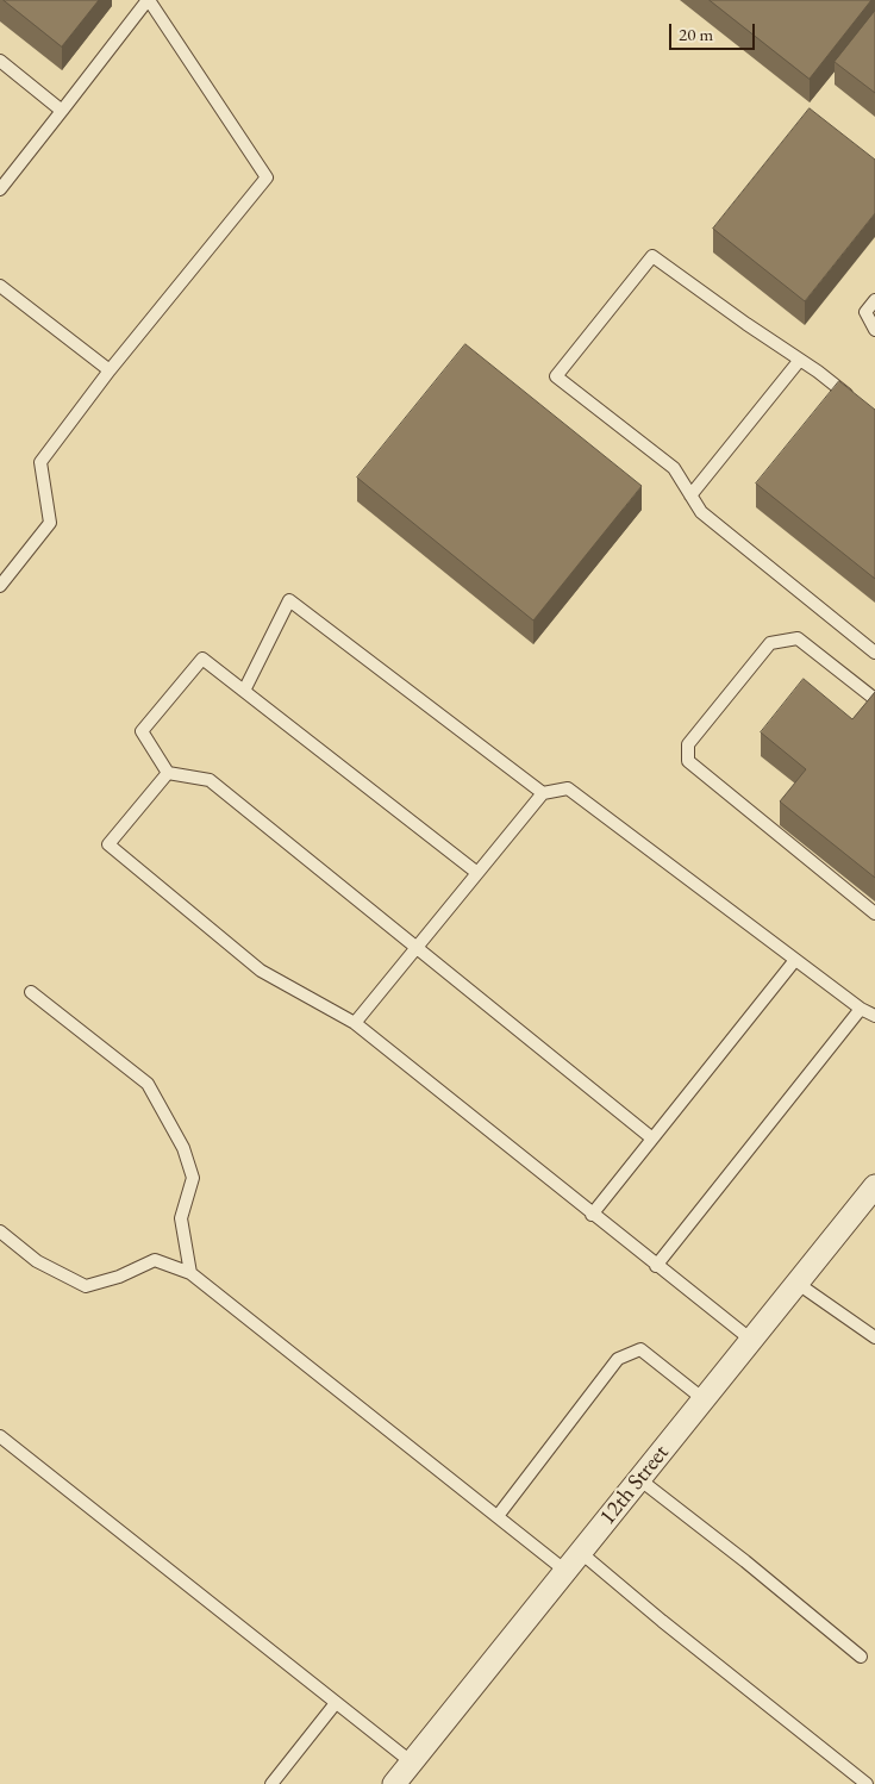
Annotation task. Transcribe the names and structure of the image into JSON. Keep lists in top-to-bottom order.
{
  "streets": {
    "street": ["12th Street"]
  },
  "scale_bar": "20 m"
}
